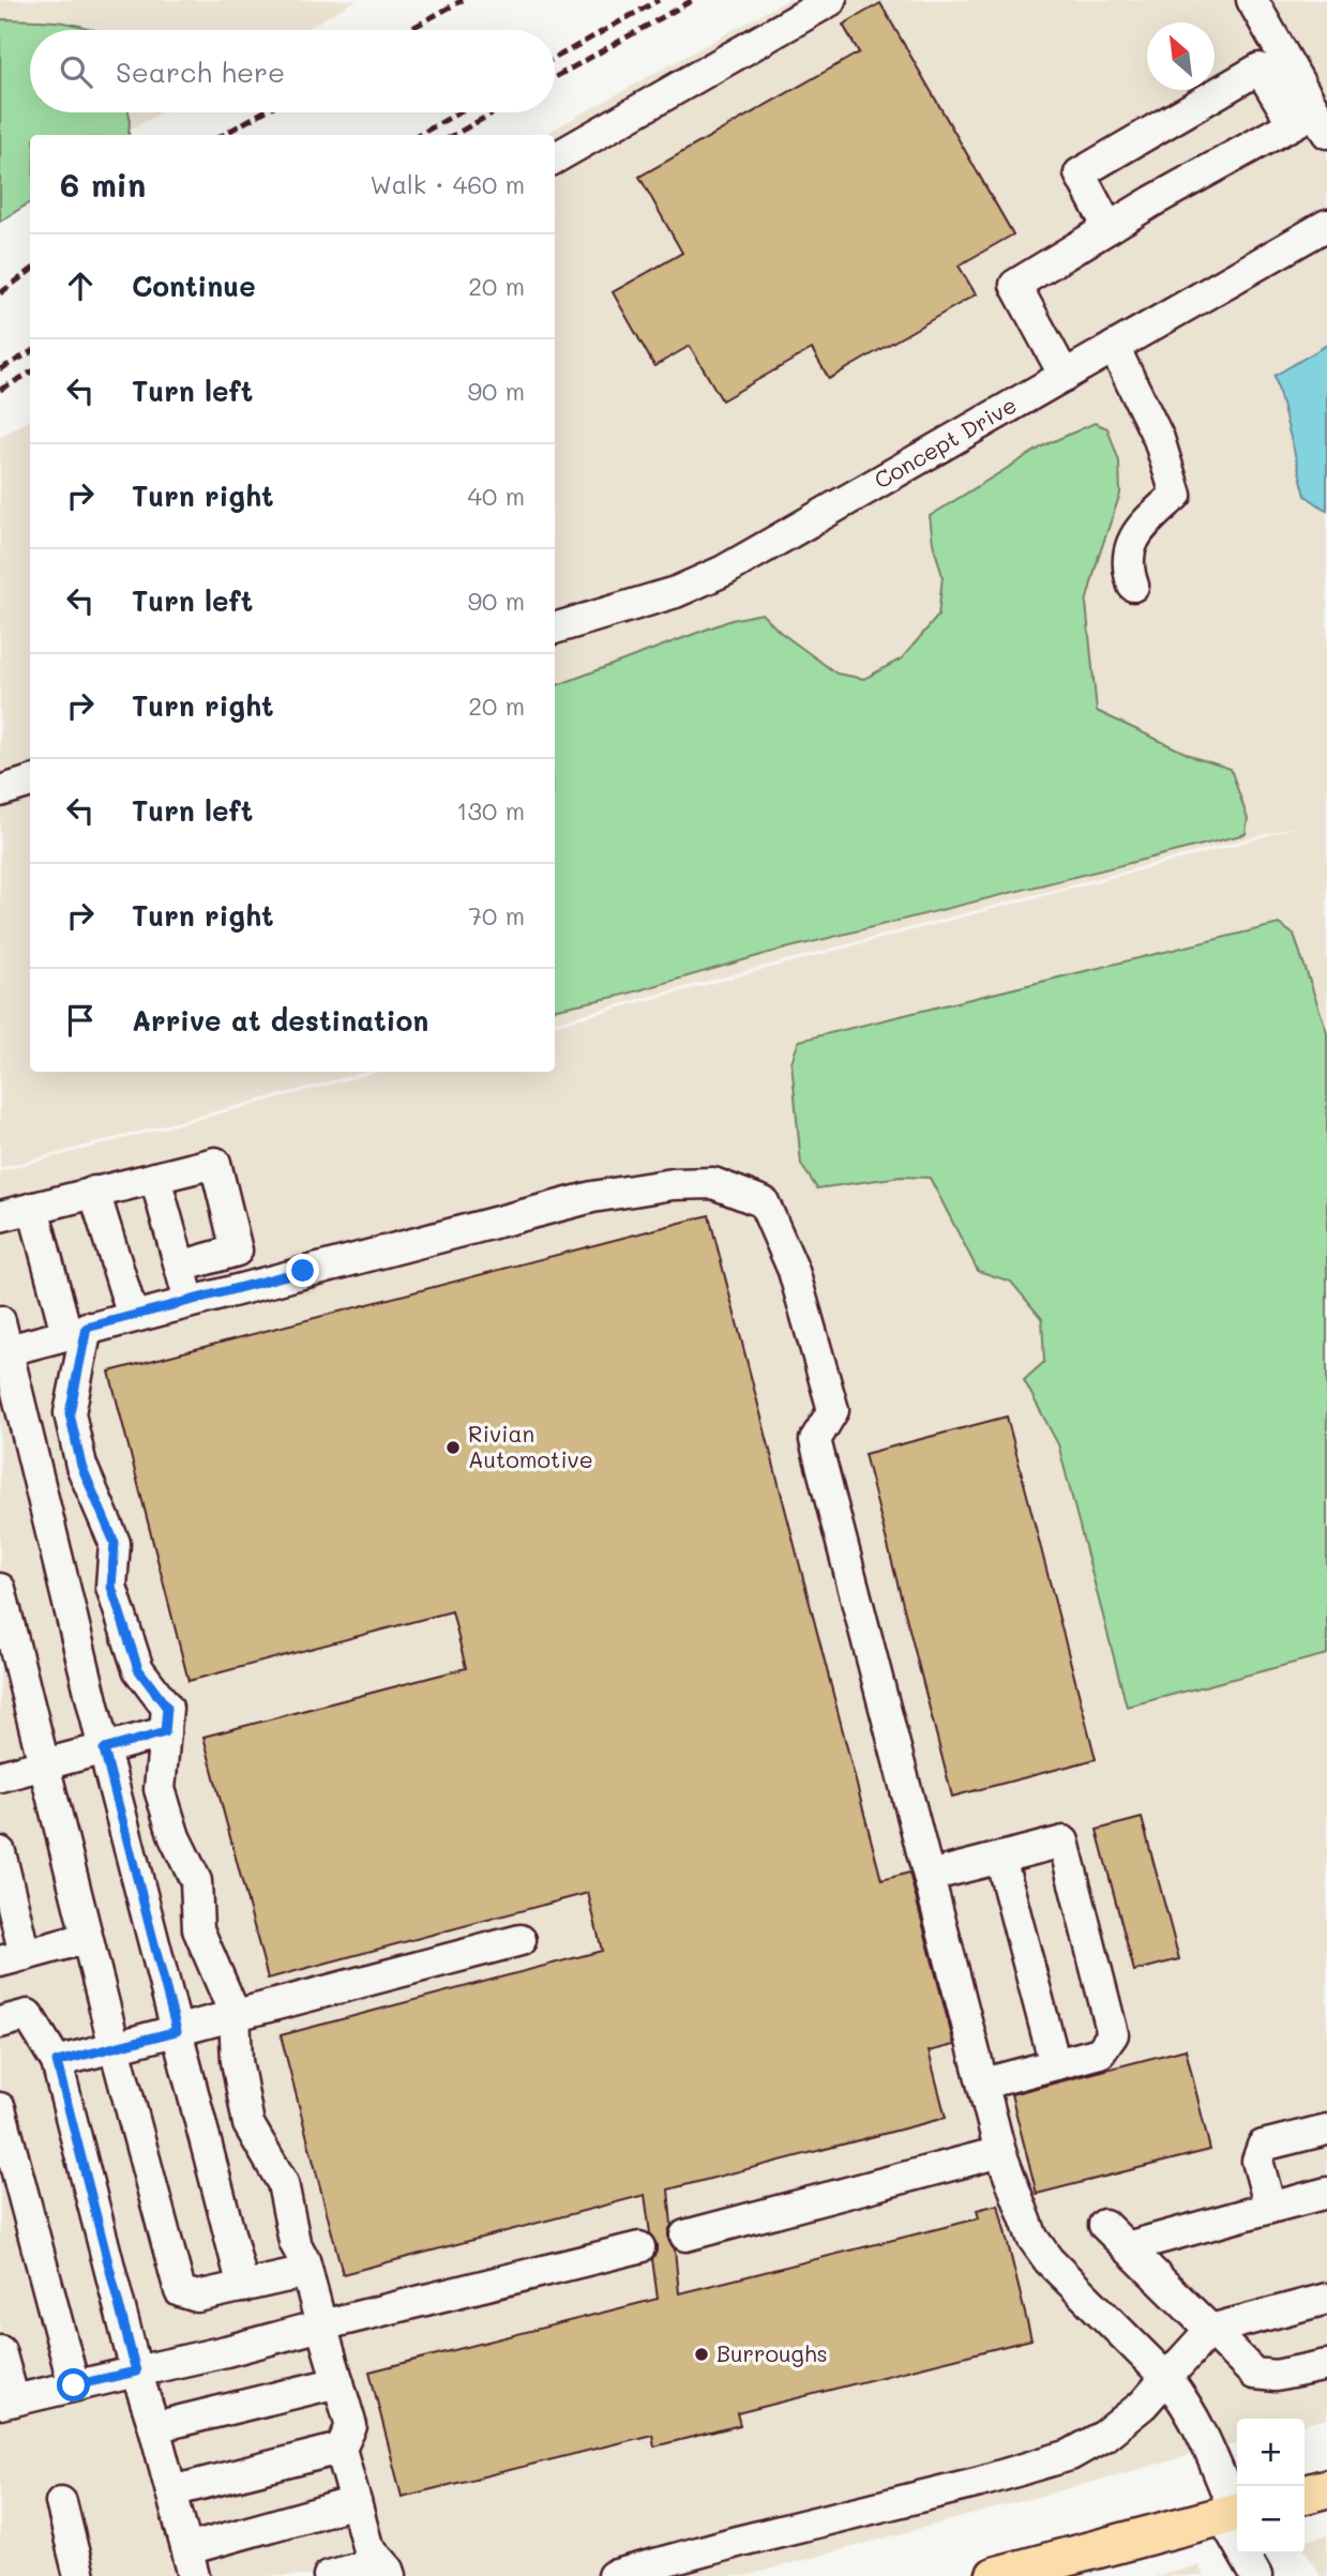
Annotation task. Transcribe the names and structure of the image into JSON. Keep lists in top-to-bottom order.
{
  "streets": {
    "street": ["Concept Drive"]
  },
  "places": ["Rivian Automotive", "Burroughs"],
  "north": "top left",
  "page": {
    "search": "Search here",
    "heading": ["6 min", "Walk · 460 m"],
    "list": [
      ["Continue", "20 m"],
      ["Turn left", "90 m"],
      ["Turn right", "40 m"],
      ["Turn left", "90 m"],
      ["Turn right", "20 m"],
      ["Turn left", "130 m"],
      ["Turn right", "70 m"],
      "Arrive at destination"
    ],
    "map_buttons": ["+", "−"]
  }
}
